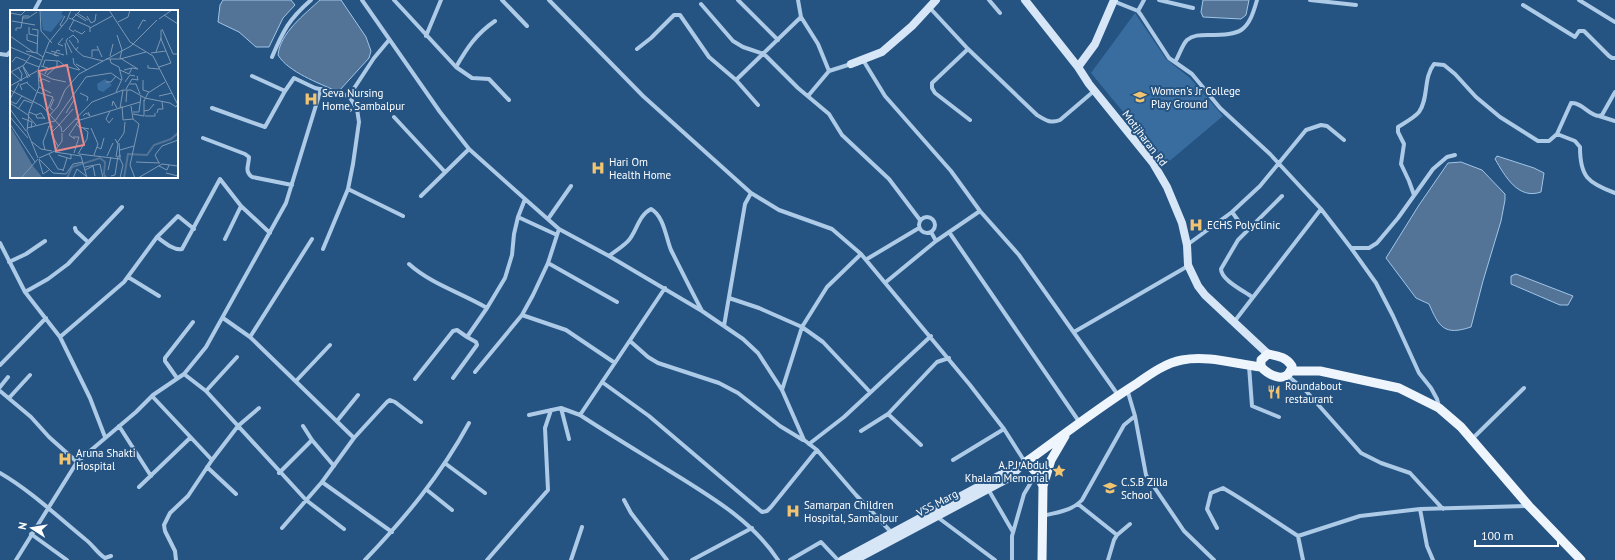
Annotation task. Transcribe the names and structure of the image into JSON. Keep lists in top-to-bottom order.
{
  "streets": {
    "main road": ["Motijharan Rd", "VSS Marg"]
  },
  "places": {
    "school or university": ["Women's Jr College Play Ground", "C.S.B Zilla School"],
    "hospital": [
      "Seva Nursing Home, Sambalpur",
      "Hari Om Health Home",
      "ECHS Polyclinic",
      "Aruna Shakti Hospital",
      "Samarpan Children Hospital, Sambalpur"
    ],
    "restaurant": ["Roundabout restaurant"],
    "place": ["A.P.J Abdul Khalam Memorial"]
  },
  "scale_bar": "100 m",
  "north": "left"
}
